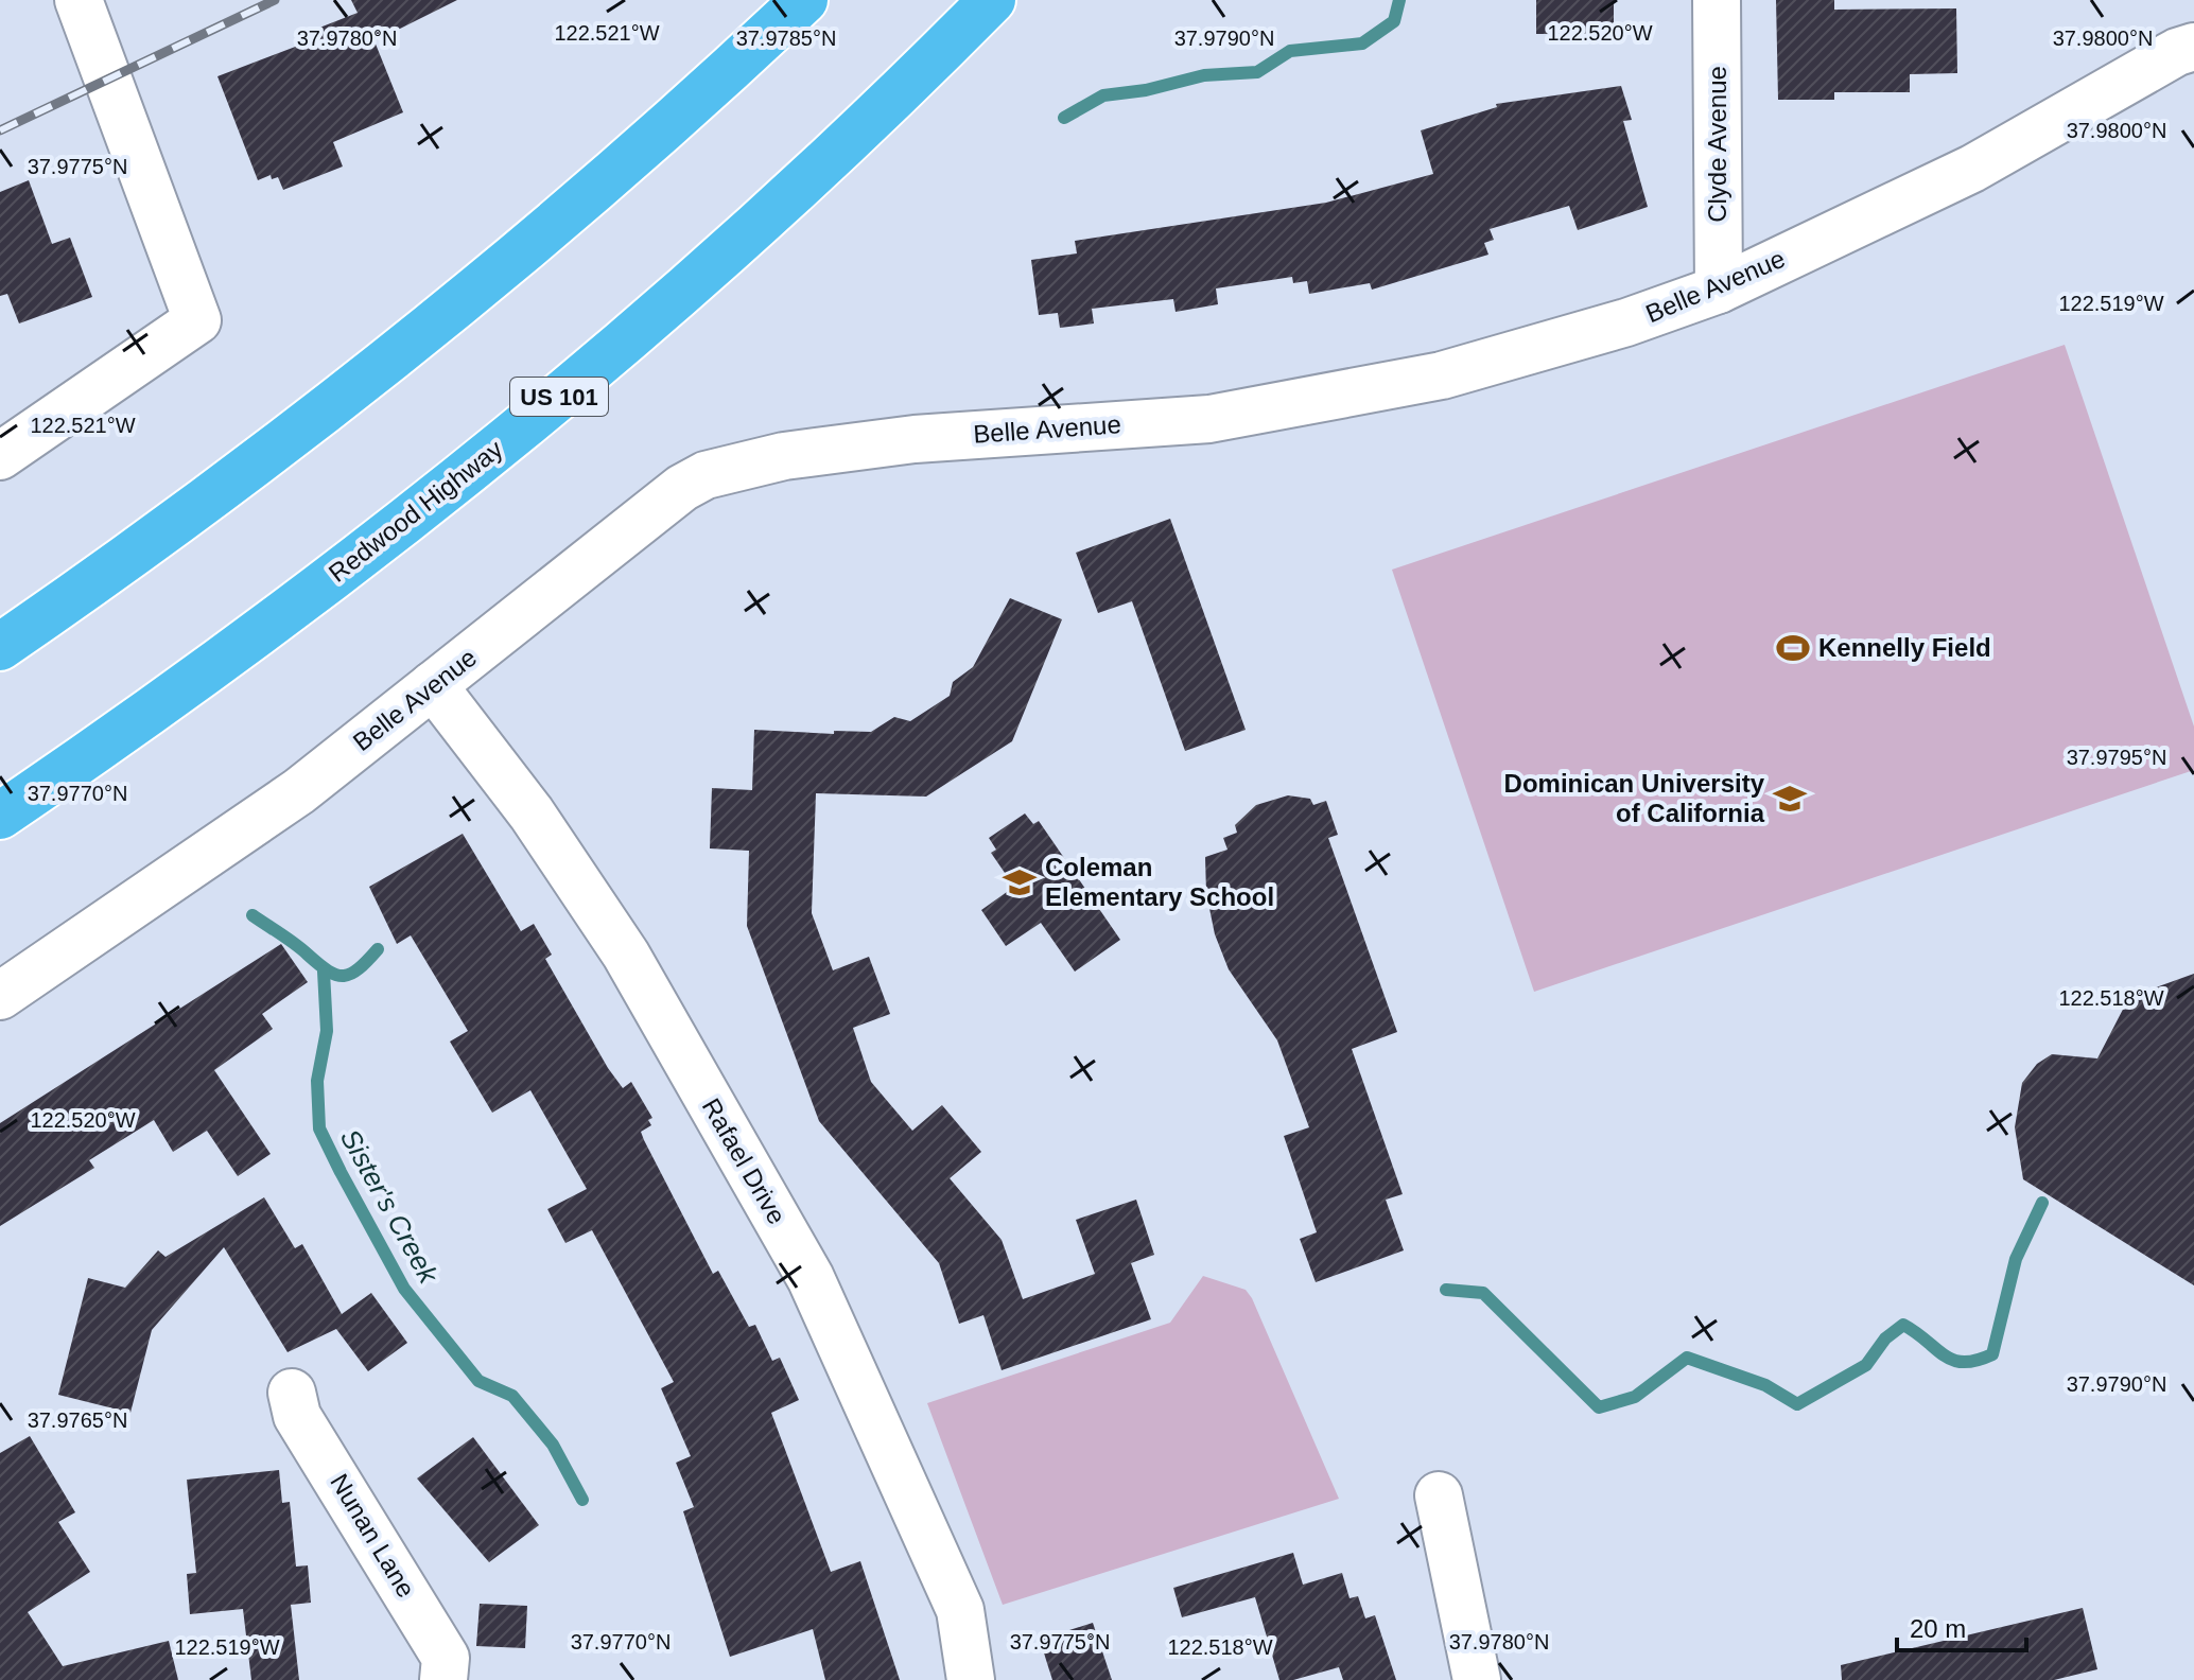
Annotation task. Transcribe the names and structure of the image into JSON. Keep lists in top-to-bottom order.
{
  "streets": {
    "highway": ["US 101", "Redwood Highway"],
    "street": [
      "Clyde Avenue",
      "Belle Avenue",
      "Rafael Drive",
      "Nunan Lane"
    ]
  },
  "crossings": [
    ["Clyde Avenue", "Belle Avenue"],
    ["Belle Avenue", "Rafael Drive"]
  ],
  "water": ["Sister's Creek"],
  "places": {
    "sports": ["Kennelly Field"],
    "school or university": ["Dominican University of California", "Coleman Elementary School"]
  },
  "scale_bar": "20 m",
  "coordinates": [
    "122.521°W",
    "122.520°W",
    "37.9800°N",
    "37.9780°N",
    "37.9785°N",
    "37.9790°N",
    "37.9775°N",
    "122.519°W",
    "37.9795°N",
    "37.9770°N",
    "122.518°W",
    "37.9765°N"
  ]
}
